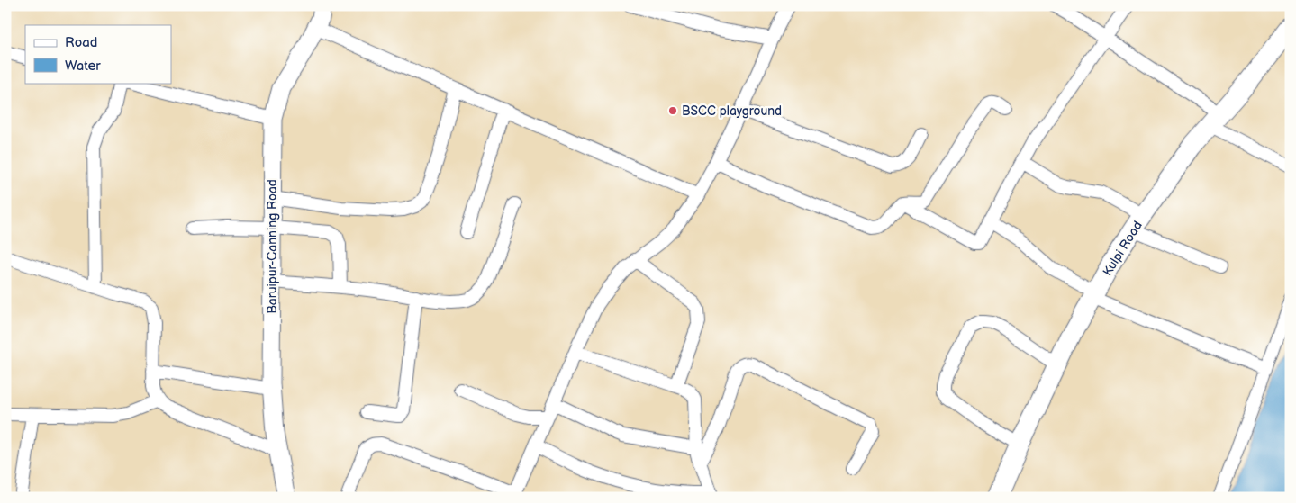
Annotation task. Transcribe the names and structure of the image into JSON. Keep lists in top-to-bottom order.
{
  "streets": {
    "main road": ["Baruipur-Canning Road", "Kulpi Road"]
  },
  "places": ["BSCC playground"],
  "legend": ["Road", "Water"]
}
